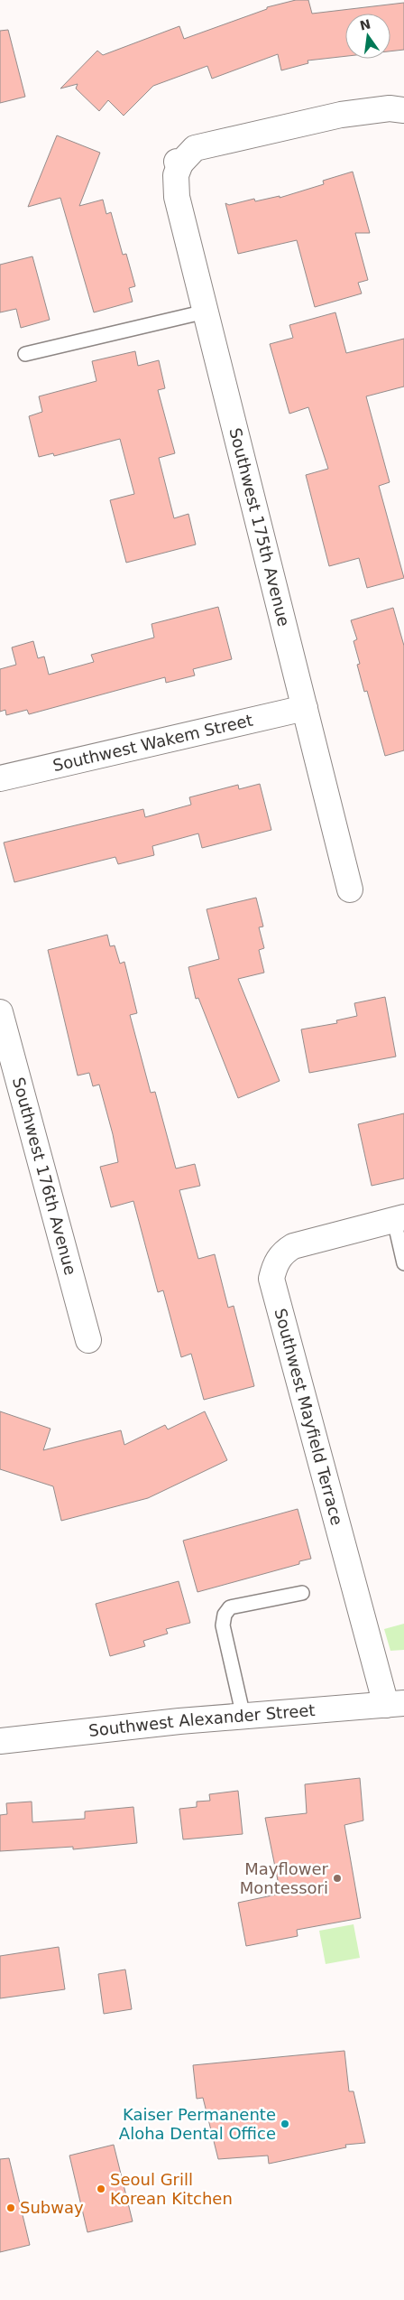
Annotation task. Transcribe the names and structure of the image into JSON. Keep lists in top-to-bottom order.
{
  "streets": {
    "street": [
      "Southwest 175th Avenue",
      "Southwest Wakem Street",
      "Southwest 176th Avenue",
      "Southwest Mayfield Terrace",
      "Southwest Alexander Street"
    ]
  },
  "crossings": [
    ["Southwest 175th Avenue", "Southwest Wakem Street"],
    ["Southwest Mayfield Terrace", "Southwest Alexander Street"]
  ],
  "places": [
    "Mayflower Montessori",
    "Kaiser Permanente Aloha Dental Office",
    "Seoul Grill Korean Kitchen",
    "Subway"
  ],
  "north": "top"
}
